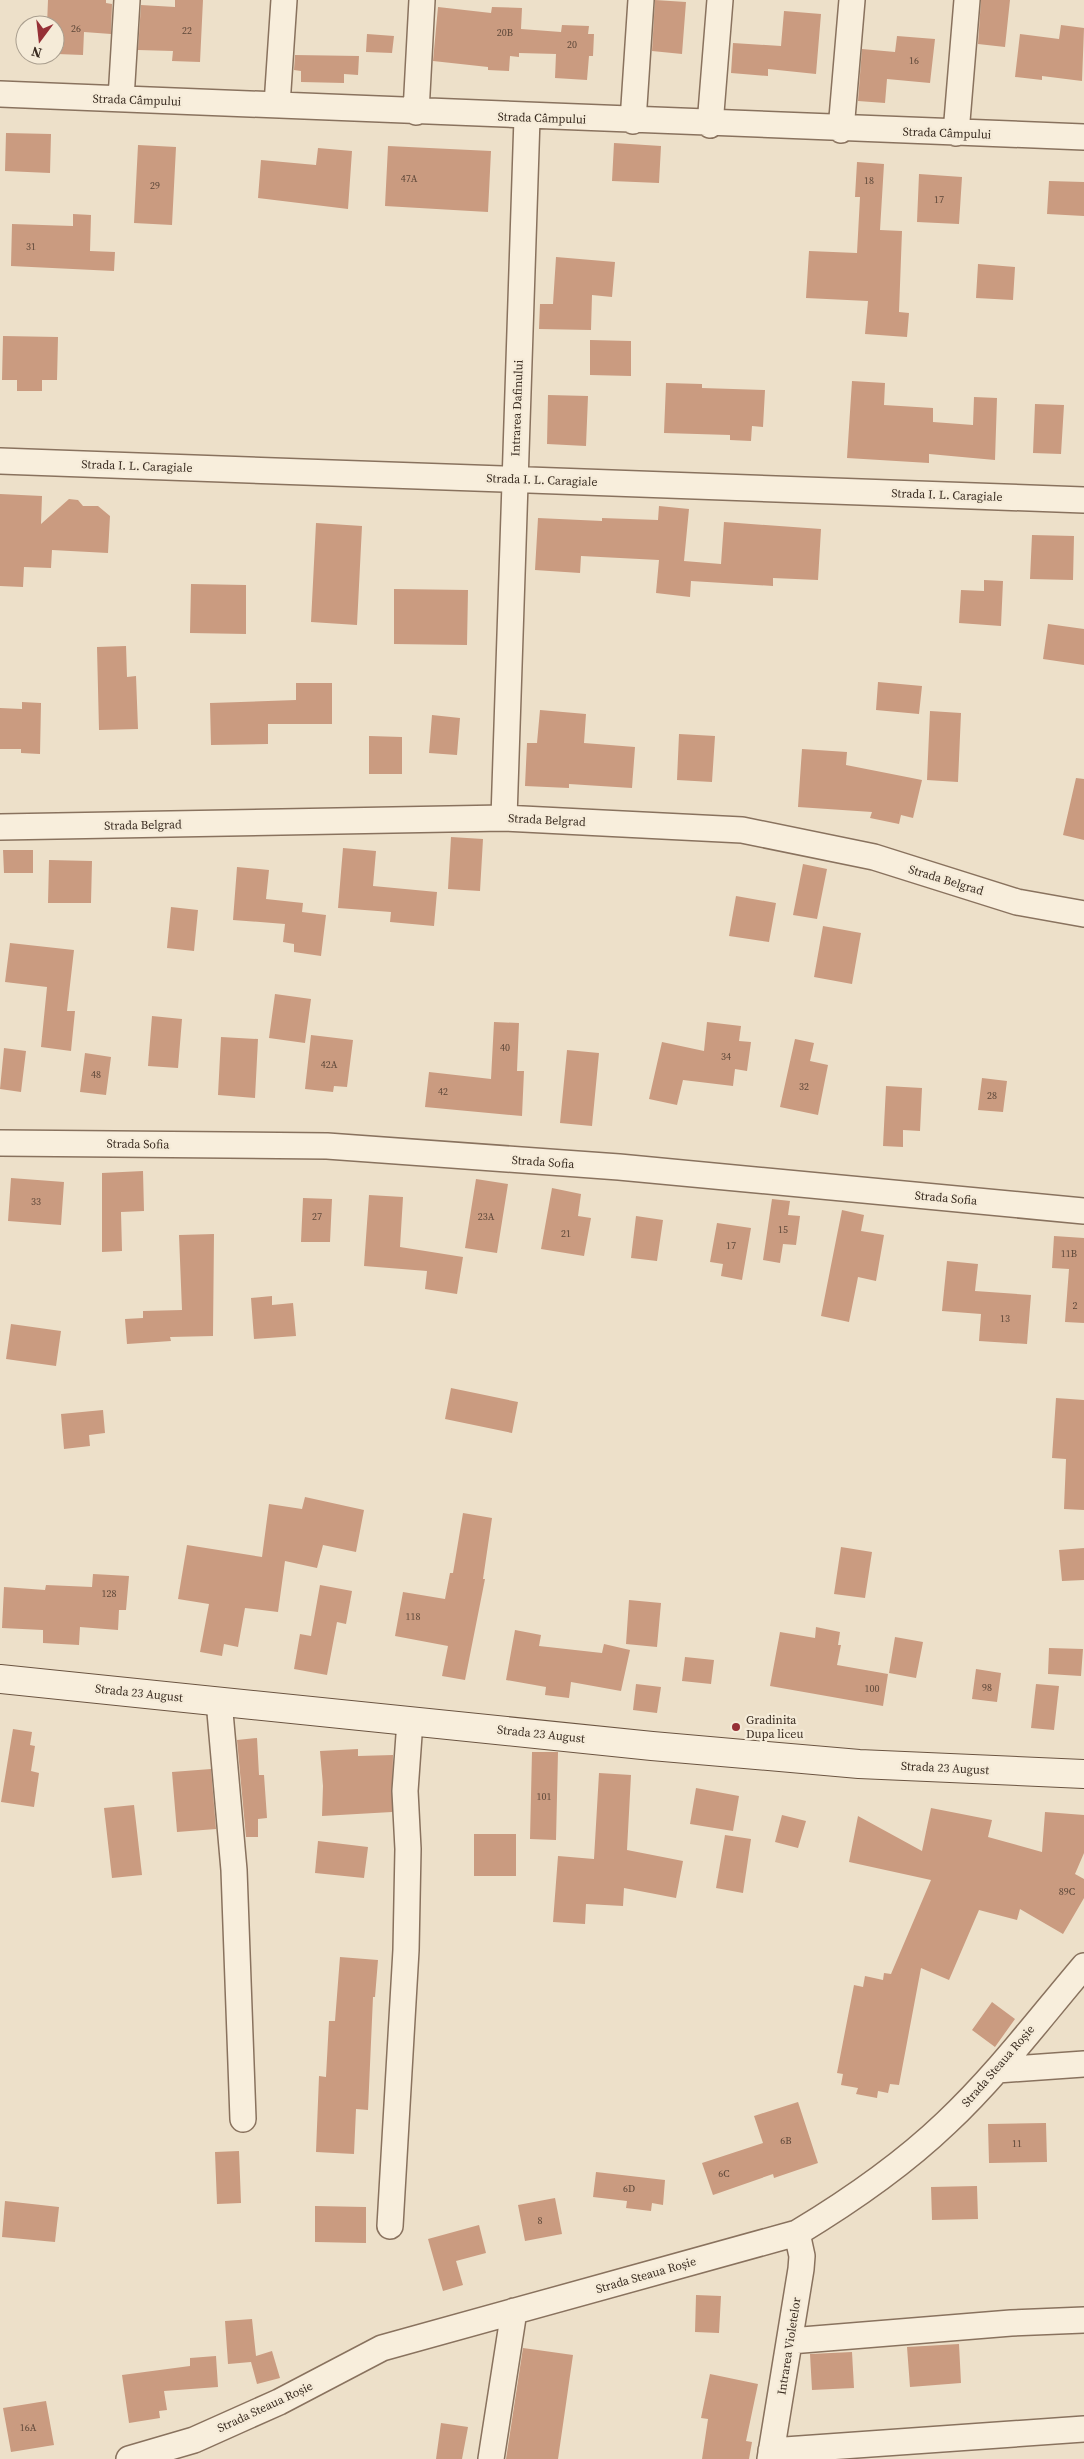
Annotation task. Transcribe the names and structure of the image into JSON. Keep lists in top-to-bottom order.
{
  "streets": {
    "main road": ["Strada 23 August"],
    "street": [
      "Strada Câmpului",
      "Intrarea Dafinului",
      "Strada I. L. Caragiale",
      "Strada Belgrad",
      "Strada Sofia",
      "Strada Steaua Roșie",
      "Intrarea Violetelor"
    ]
  },
  "crossings": [
    ["Strada Câmpului", "Intrarea Dafinului"],
    ["Intrarea Dafinului", "Strada I. L. Caragiale"],
    ["Intrarea Dafinului", "Strada Belgrad"],
    ["Strada Steaua Roșie", "Intrarea Violetelor"]
  ],
  "places": ["Gradinita Dupa liceu"],
  "house_numbers": [
    "26",
    "22",
    "20B",
    "20",
    "16",
    "47A",
    "18",
    "29",
    "17",
    "31",
    "40",
    "34",
    "42A",
    "48",
    "32",
    "42",
    "28",
    "33",
    "27",
    "23A",
    "15",
    "21",
    "17",
    "11B",
    "2",
    "13",
    "128",
    "118",
    "98",
    "100",
    "101",
    "89C",
    "6B",
    "11",
    "6C",
    "6D",
    "8",
    "16A"
  ],
  "north": "bottom"
}
